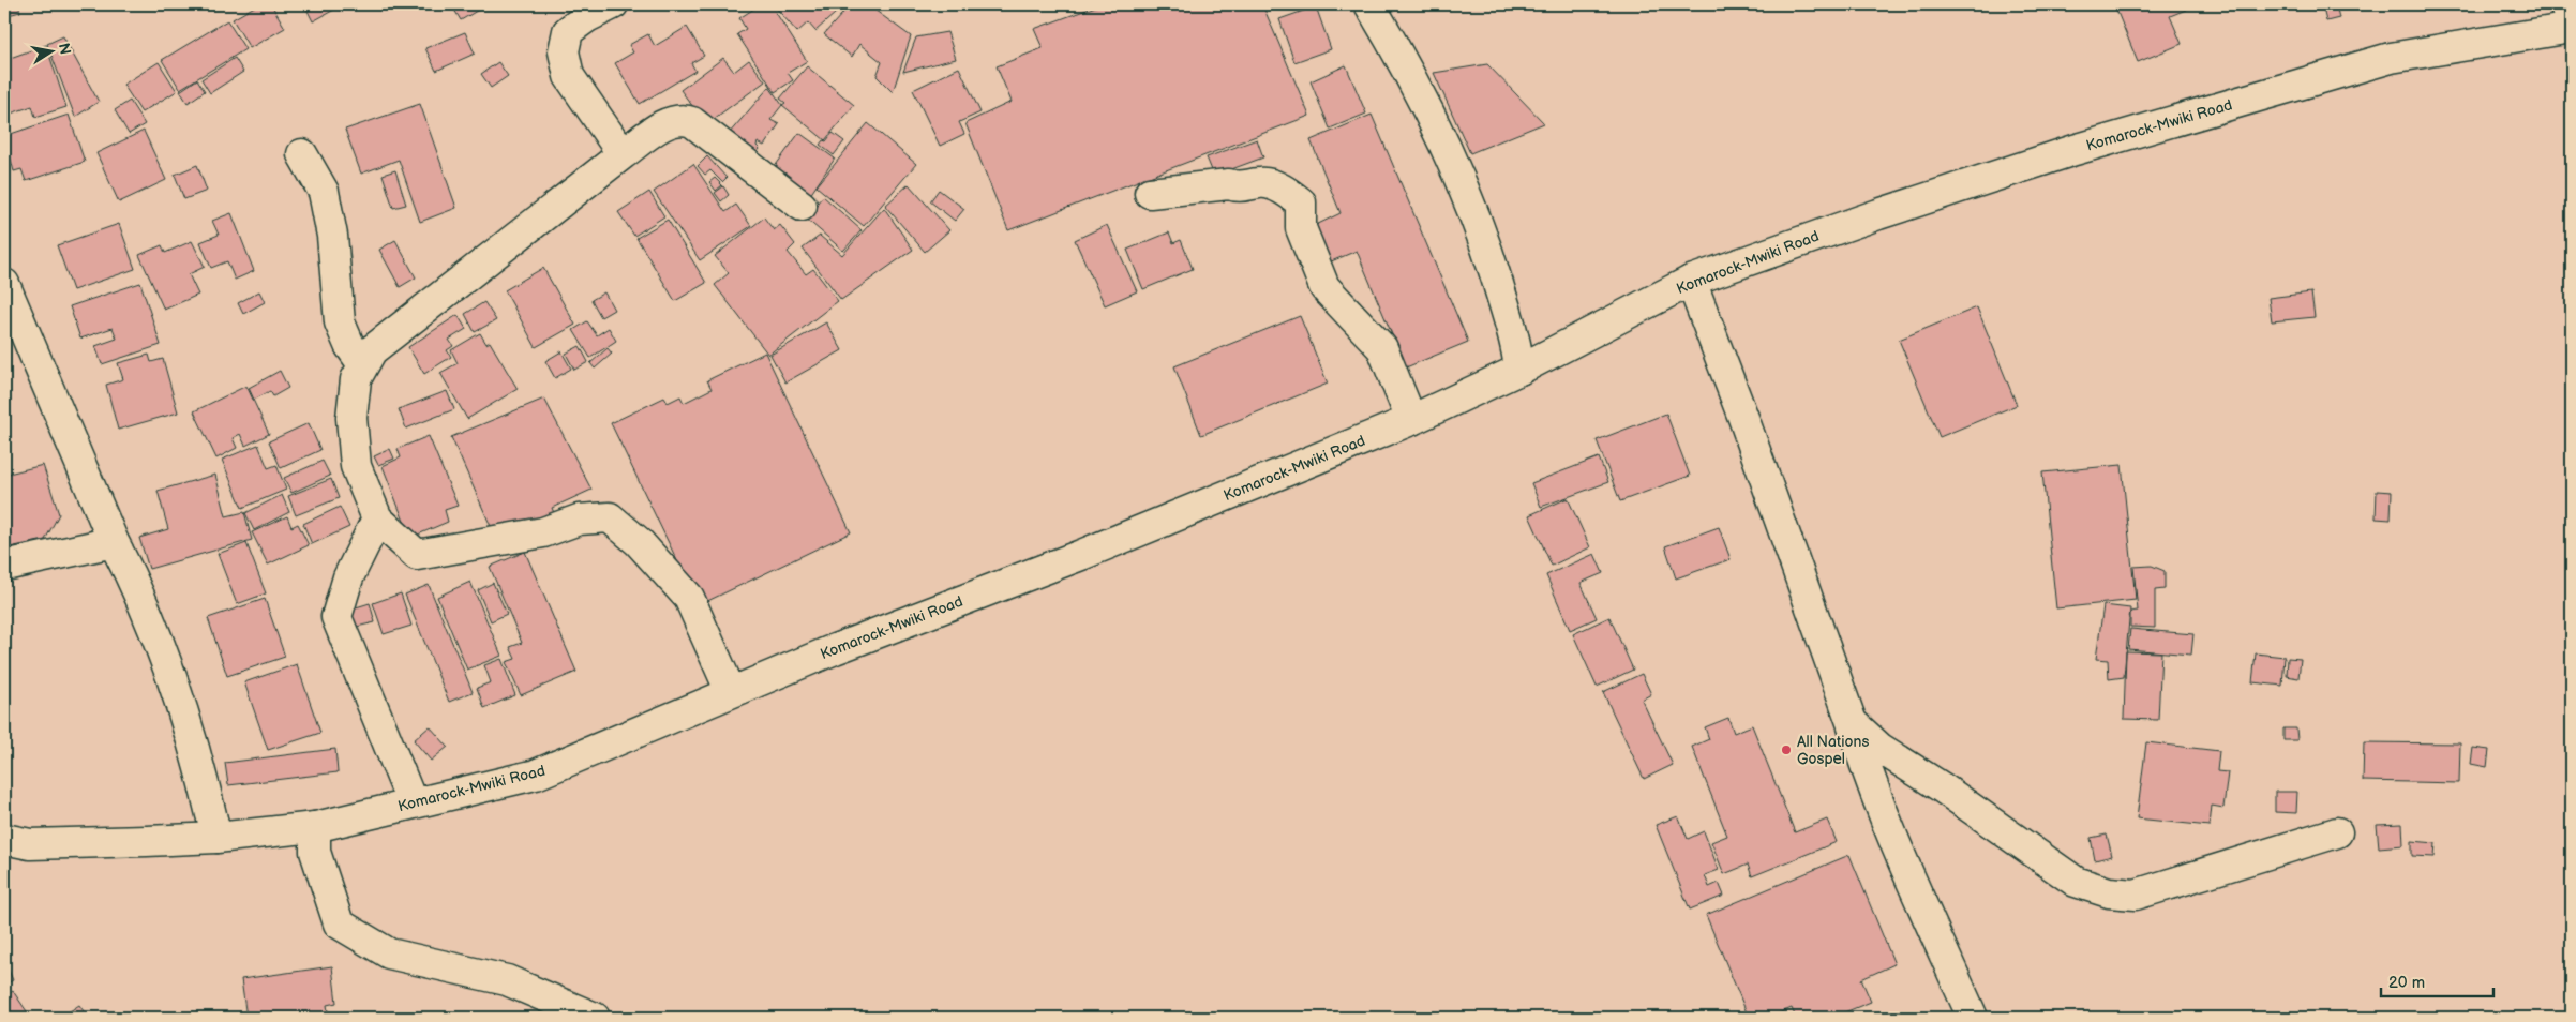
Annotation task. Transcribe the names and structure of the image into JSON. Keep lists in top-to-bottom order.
{
  "streets": {
    "street": ["Komarock-Mwiki Road"]
  },
  "places": ["All Nations Gospel"],
  "scale_bar": "20 m",
  "north": "right"
}
